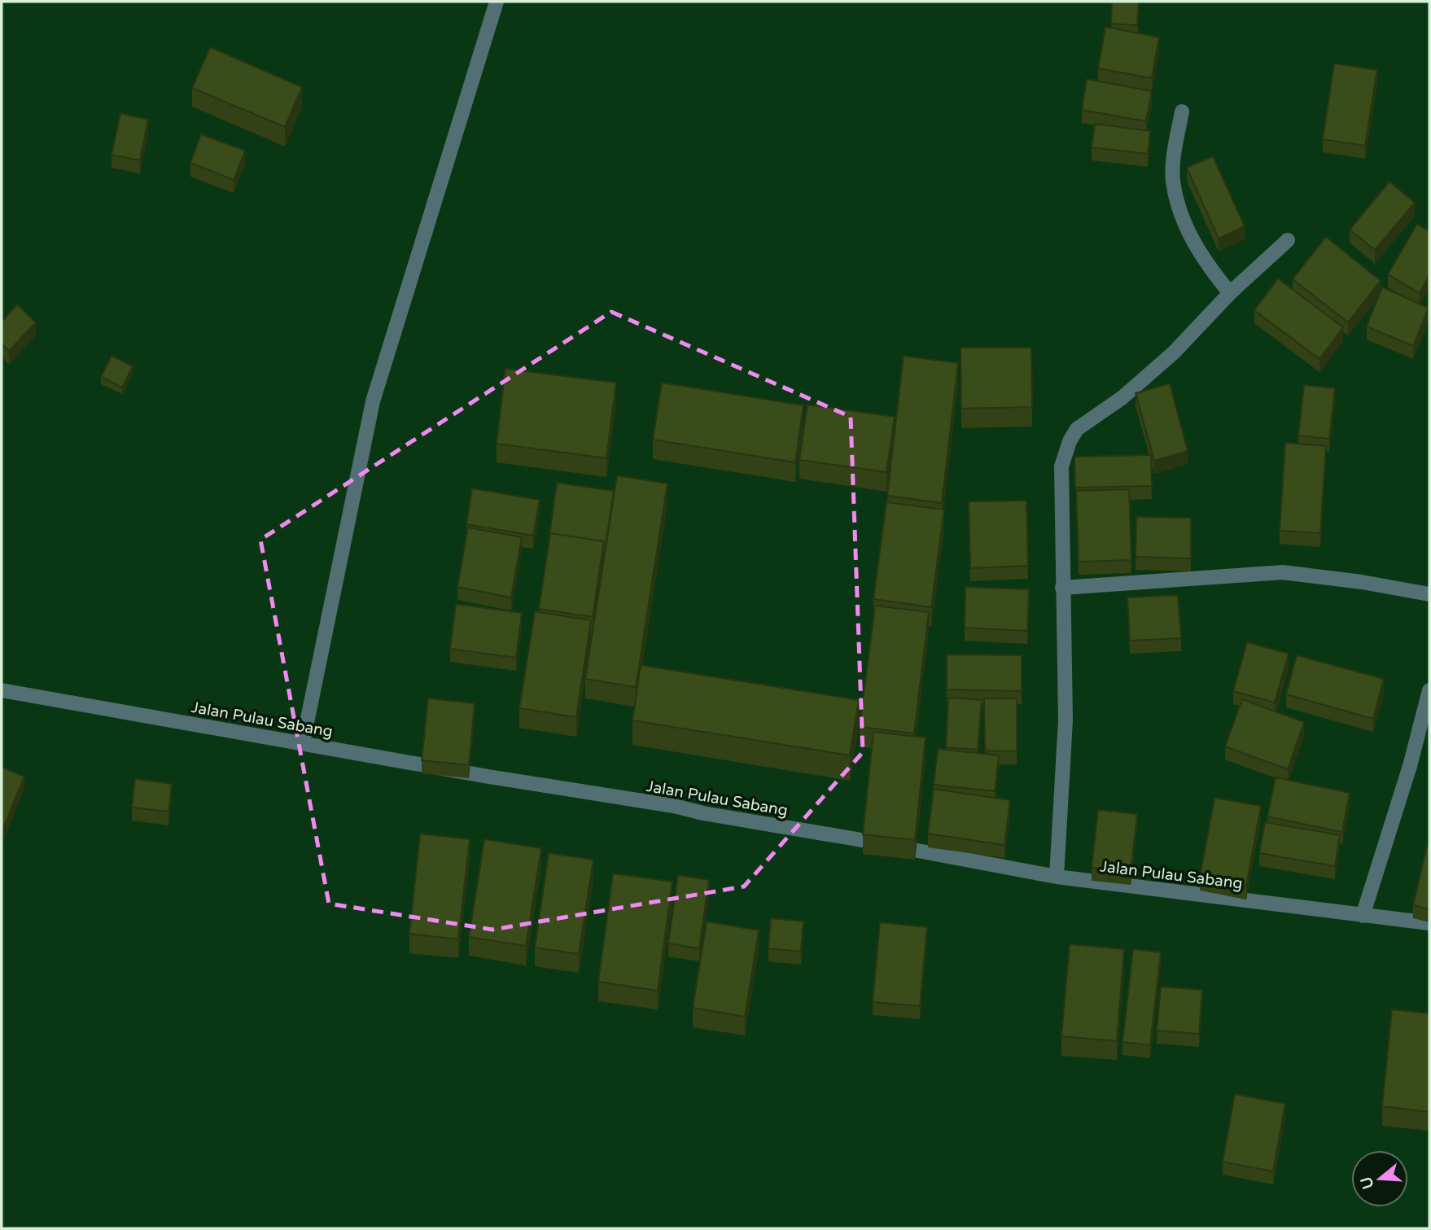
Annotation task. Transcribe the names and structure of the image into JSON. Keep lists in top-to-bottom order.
{
  "streets": {
    "street": ["Jalan Pulau Sabang"]
  },
  "north": "left"
}
